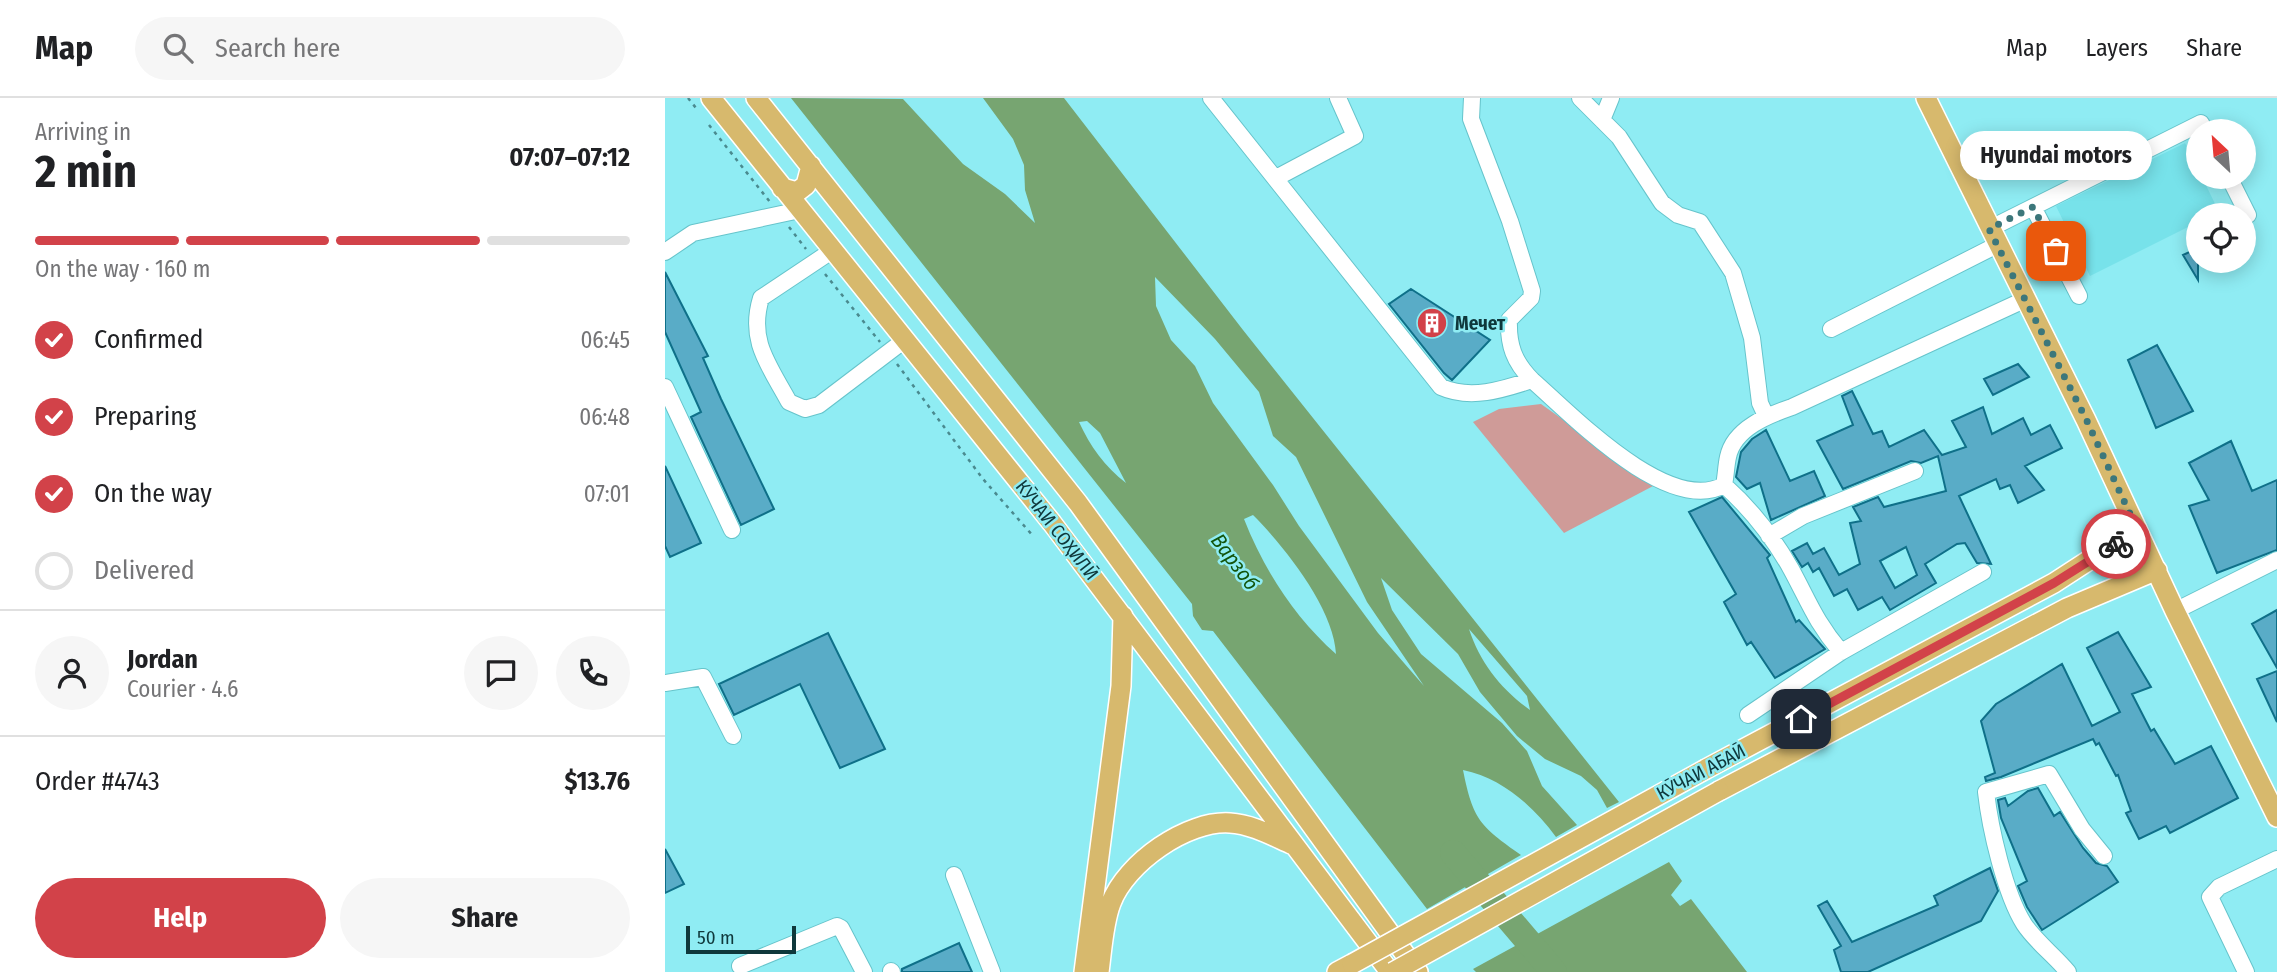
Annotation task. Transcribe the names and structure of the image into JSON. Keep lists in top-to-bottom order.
{
  "streets": {
    "main road": ["КӮЧАИ СОҲИЛӢ", "КӮЧАИ АБАӢ"]
  },
  "crossings": [
    ["КӮЧАИ СОҲИЛӢ", "КӮЧАИ АБАӢ"]
  ],
  "water": ["Варзоб"],
  "places": {
    "other": ["Hyundai motors"],
    "building": ["Мечет"]
  },
  "scale_bar": "50 m",
  "north": "top left",
  "page": {
    "header": "Map",
    "search": "Search here",
    "nav": ["Map", "Layers", "Share"],
    "heading": ["2 min", "Arriving in", "07:07–07:12"],
    "panel": [
      "Jordan",
      "Courier · 4.6",
      "Order #4743",
      "$13.76"
    ],
    "bubble": "Hyundai motors",
    "bar": "On the way · 160 m",
    "list": [
      ["Confirmed", "06:45"],
      ["Preparing", "06:48"],
      ["On the way", "07:01"],
      "Delivered"
    ],
    "buttons": ["Help", "Share"],
    "scale": "50 m"
  }
}
